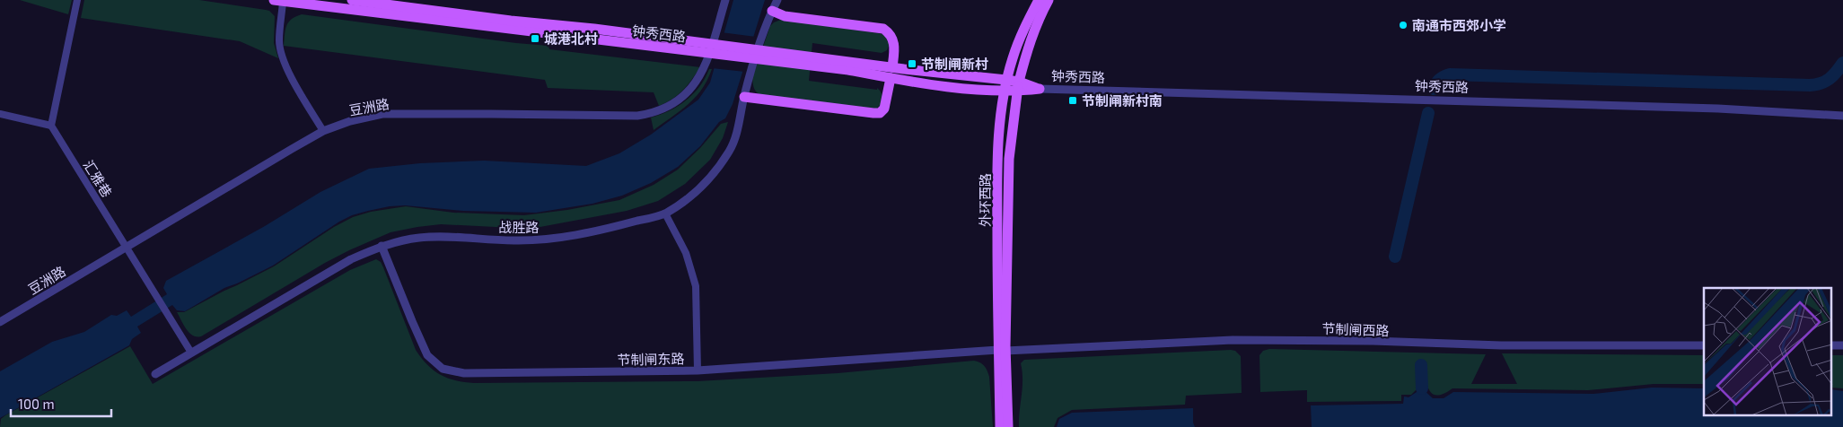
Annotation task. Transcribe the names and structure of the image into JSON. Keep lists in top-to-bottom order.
{
  "streets": {
    "main road": ["钟秀西路", "外环西路"],
    "street": [
      "豆洲路",
      "汇雅巷",
      "战胜路",
      "节制闸西路",
      "节制闸东路"
    ]
  },
  "crossings": [
    ["钟秀西路", "外环西路"],
    ["豆洲路", "汇雅巷"],
    ["汇雅巷", "战胜路"],
    ["外环西路", "节制闸西路"],
    ["外环西路", "节制闸东路"],
    ["战胜路", "节制闸东路"],
    ["节制闸西路", "节制闸东路"]
  ],
  "places": {
    "other": ["南通市西郊小学"],
    "transit": ["城港北村", "节制闸新村", "节制闸新村南"]
  },
  "scale_bar": "100 m"
}
